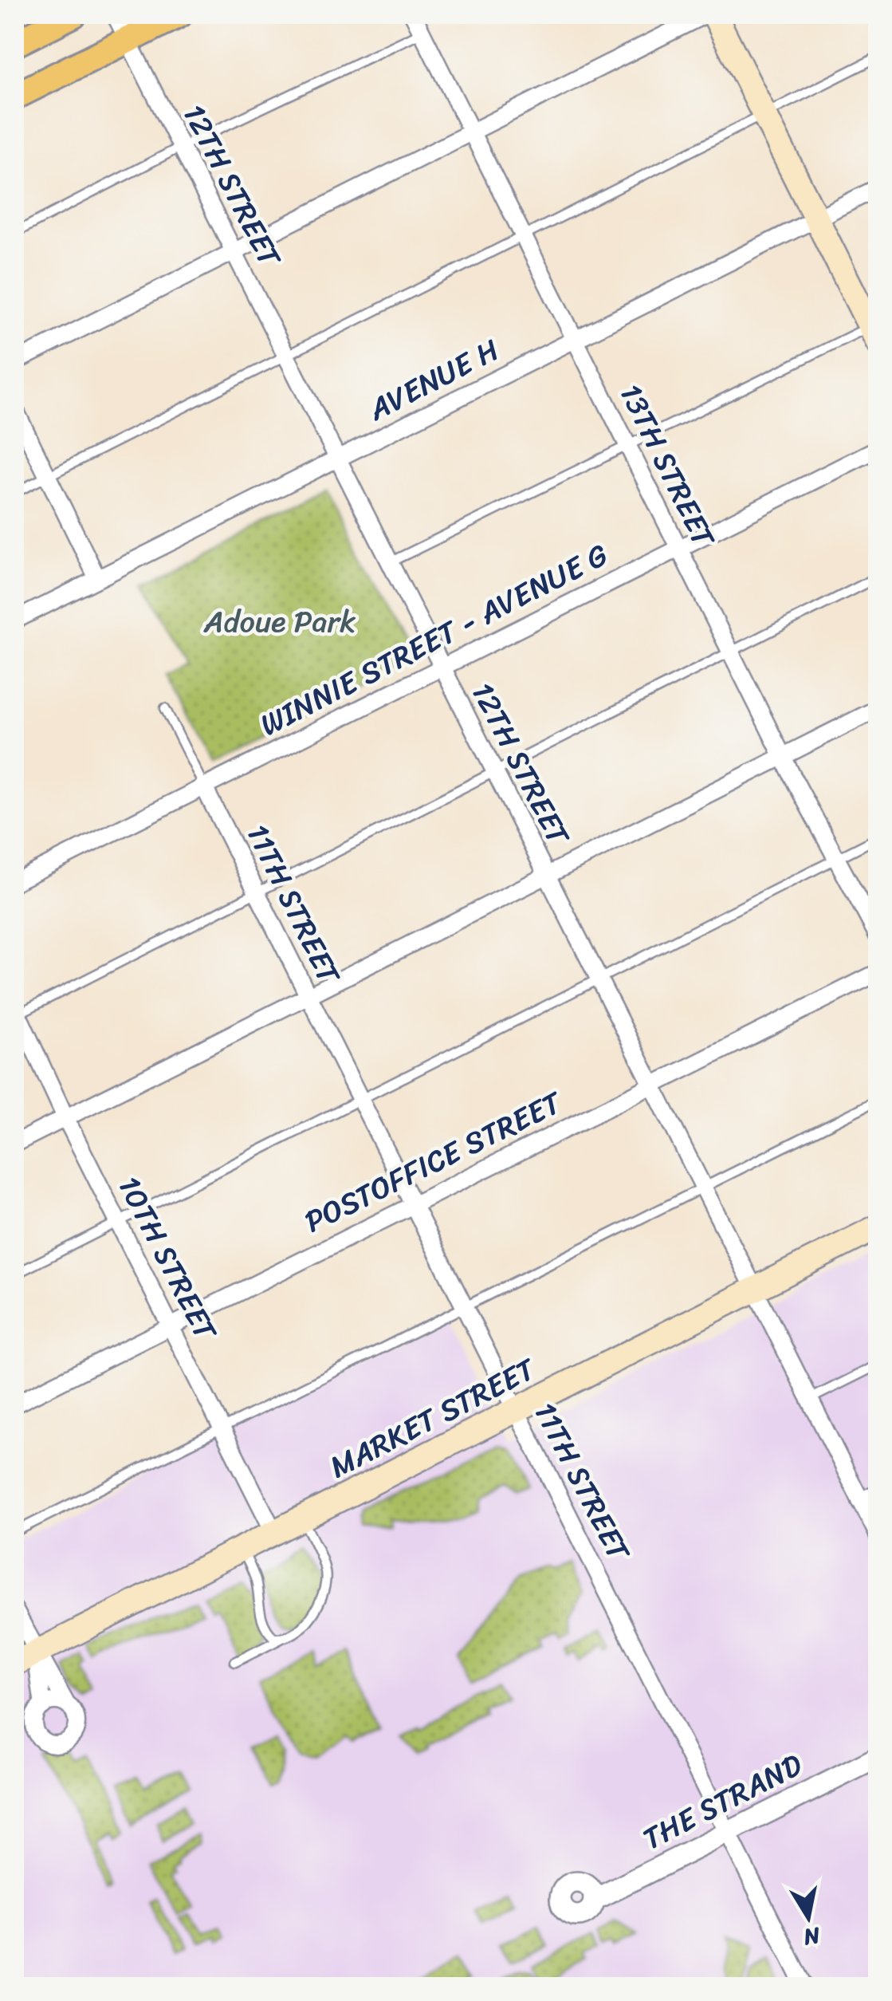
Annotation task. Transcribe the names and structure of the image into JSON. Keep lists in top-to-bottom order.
{
  "streets": {
    "main road": ["MARKET STREET"],
    "street": [
      "12TH STREET",
      "AVENUE H",
      "13TH STREET",
      "WINNIE STREET - AVENUE G",
      "11TH STREET",
      "POSTOFFICE STREET",
      "10TH STREET",
      "THE STRAND"
    ]
  },
  "crossings": [
    ["12TH STREET", "AVENUE H"],
    ["12TH STREET", "WINNIE STREET - AVENUE G"],
    ["12TH STREET", "POSTOFFICE STREET"],
    ["12TH STREET", "MARKET STREET"],
    ["AVENUE H", "13TH STREET"],
    ["13TH STREET", "WINNIE STREET - AVENUE G"],
    ["WINNIE STREET - AVENUE G", "11TH STREET"],
    ["11TH STREET", "POSTOFFICE STREET"],
    ["11TH STREET", "MARKET STREET"],
    ["11TH STREET", "THE STRAND"],
    ["POSTOFFICE STREET", "10TH STREET"],
    ["10TH STREET", "MARKET STREET"]
  ],
  "parks": ["Adoue Park"],
  "north": "bottom"
}
